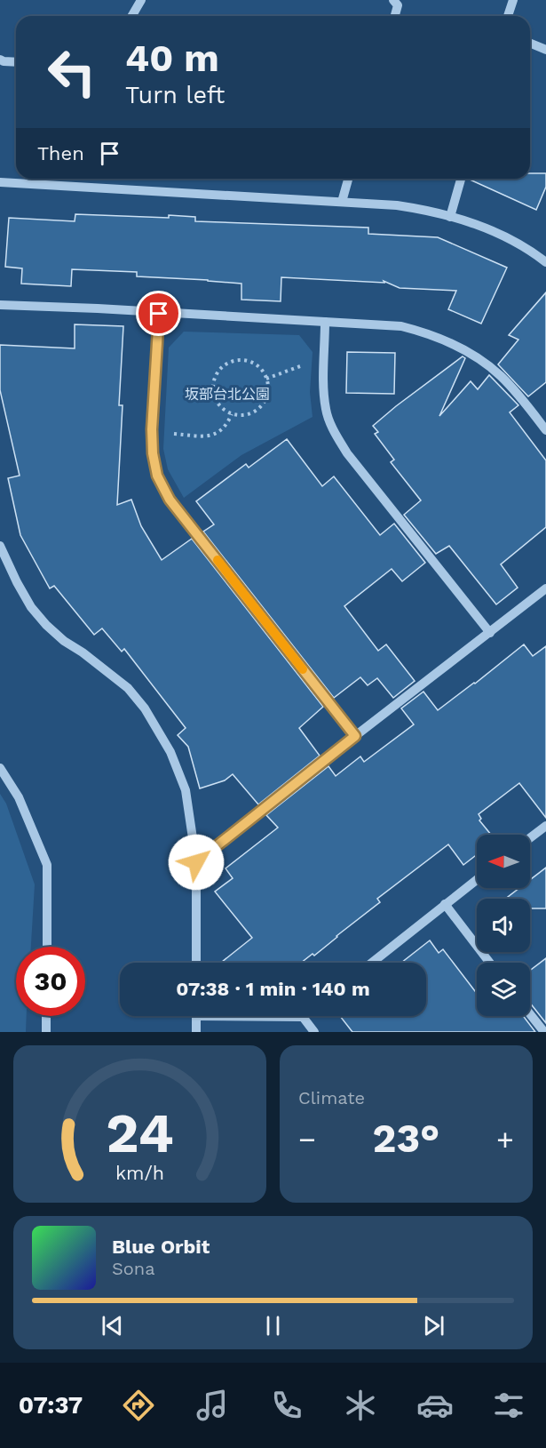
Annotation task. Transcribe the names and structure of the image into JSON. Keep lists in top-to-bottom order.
{
  "parks": ["坂部台北公園"],
  "north": "left",
  "page": {
    "turn": ["40 m", "Turn left"],
    "then": "Then",
    "limit": "30",
    "trip": "07:38 · 1 min · 140 m",
    "tile": "Climate",
    "heat": ["−", "23°", "+"],
    "song": ["Blue Orbit", "Sona"],
    "tabs": "07:37",
    "gauge": ["24", "km/h"]
  }
}
